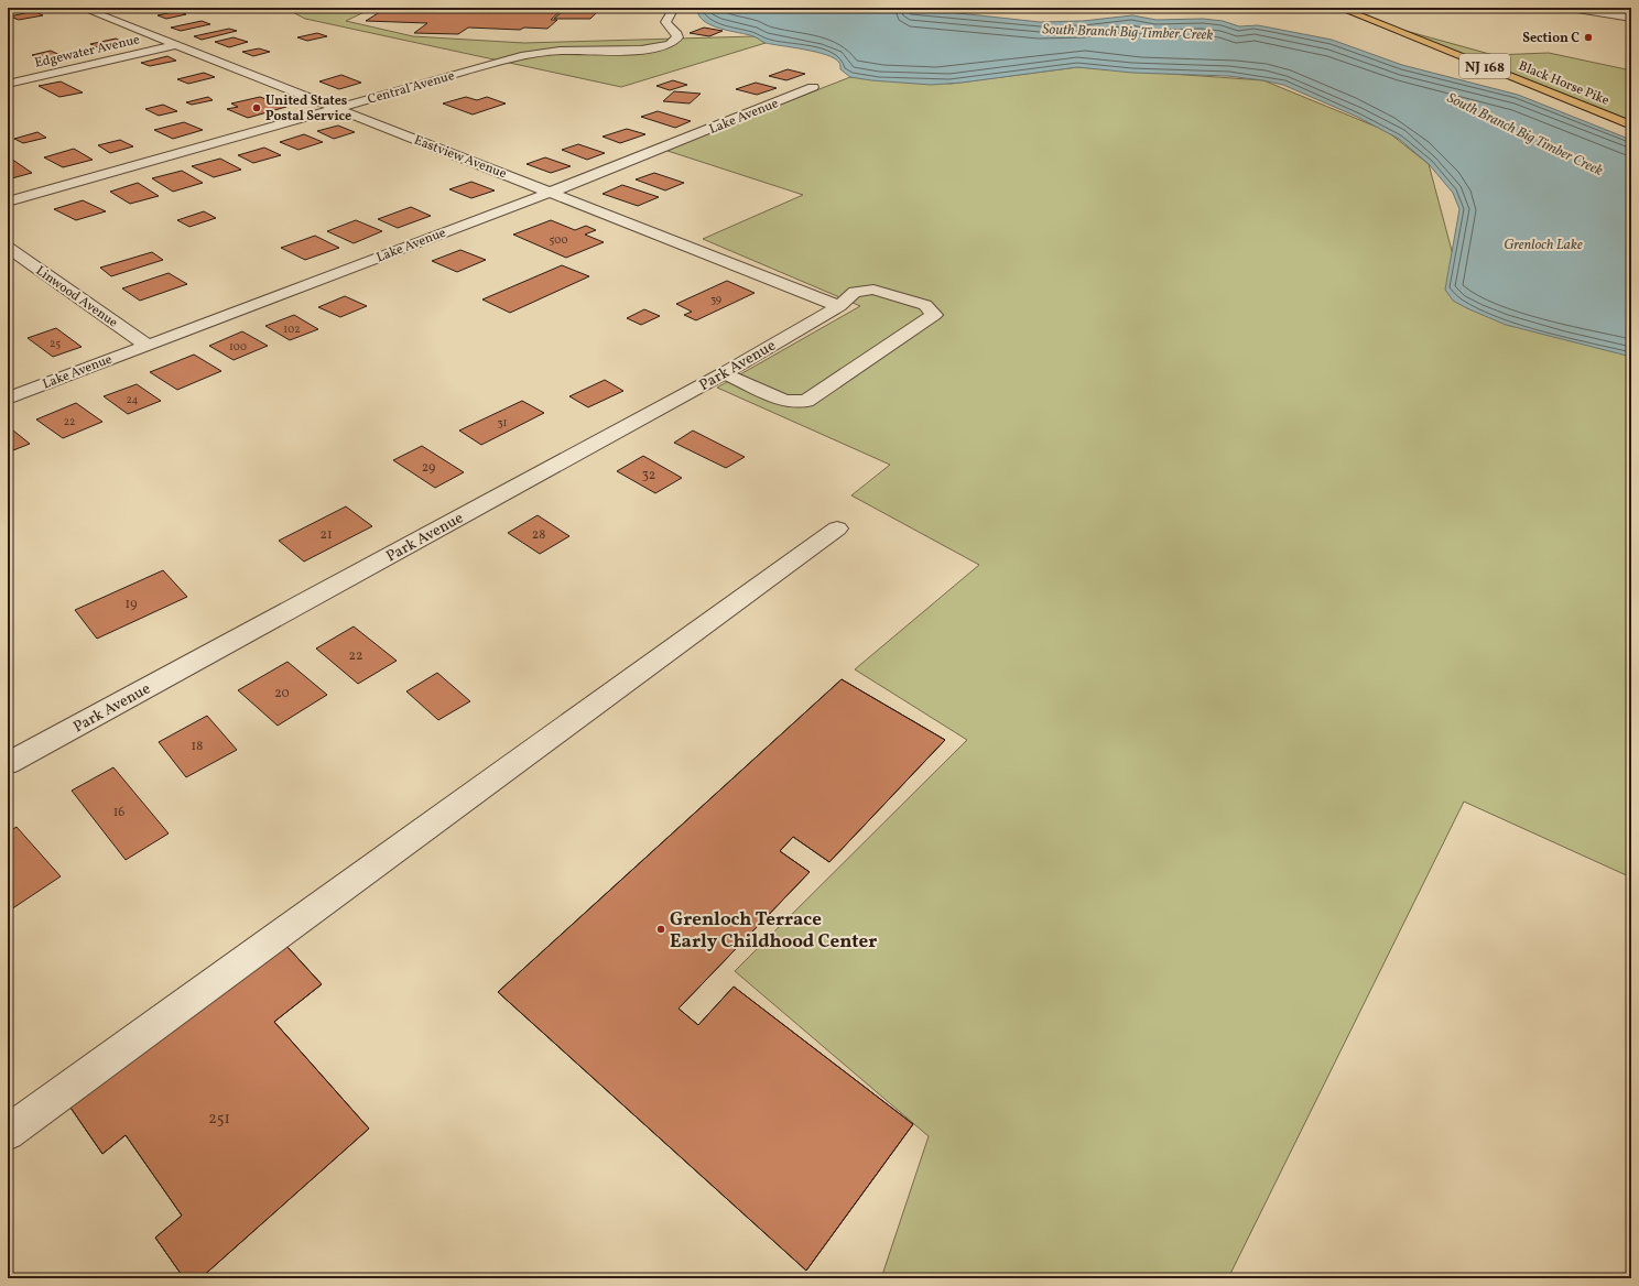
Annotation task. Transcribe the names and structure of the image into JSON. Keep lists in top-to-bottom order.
{
  "streets": {
    "main road": ["NJ 168", "Black Horse Pike"],
    "street": [
      "Edgewater Avenue",
      "Central Avenue",
      "Lake Avenue",
      "Eastview Avenue",
      "Linwood Avenue",
      "Park Avenue"
    ]
  },
  "crossings": [
    ["Edgewater Avenue", "Eastview Avenue"],
    ["Central Avenue", "Eastview Avenue"],
    ["Lake Avenue", "Eastview Avenue"],
    ["Lake Avenue", "Linwood Avenue"],
    ["Eastview Avenue", "Park Avenue"]
  ],
  "water": ["South Branch Big Timber Creek", "Grenloch Lake"],
  "places": ["Section C", "United States Postal Service", "Grenloch Terrace Early Childhood Center"],
  "house_numbers": [
    "500",
    "39",
    "102",
    "25",
    "100",
    "24",
    "22",
    "31",
    "29",
    "32",
    "21",
    "28",
    "19",
    "22",
    "20",
    "18",
    "16",
    "251"
  ]
}
